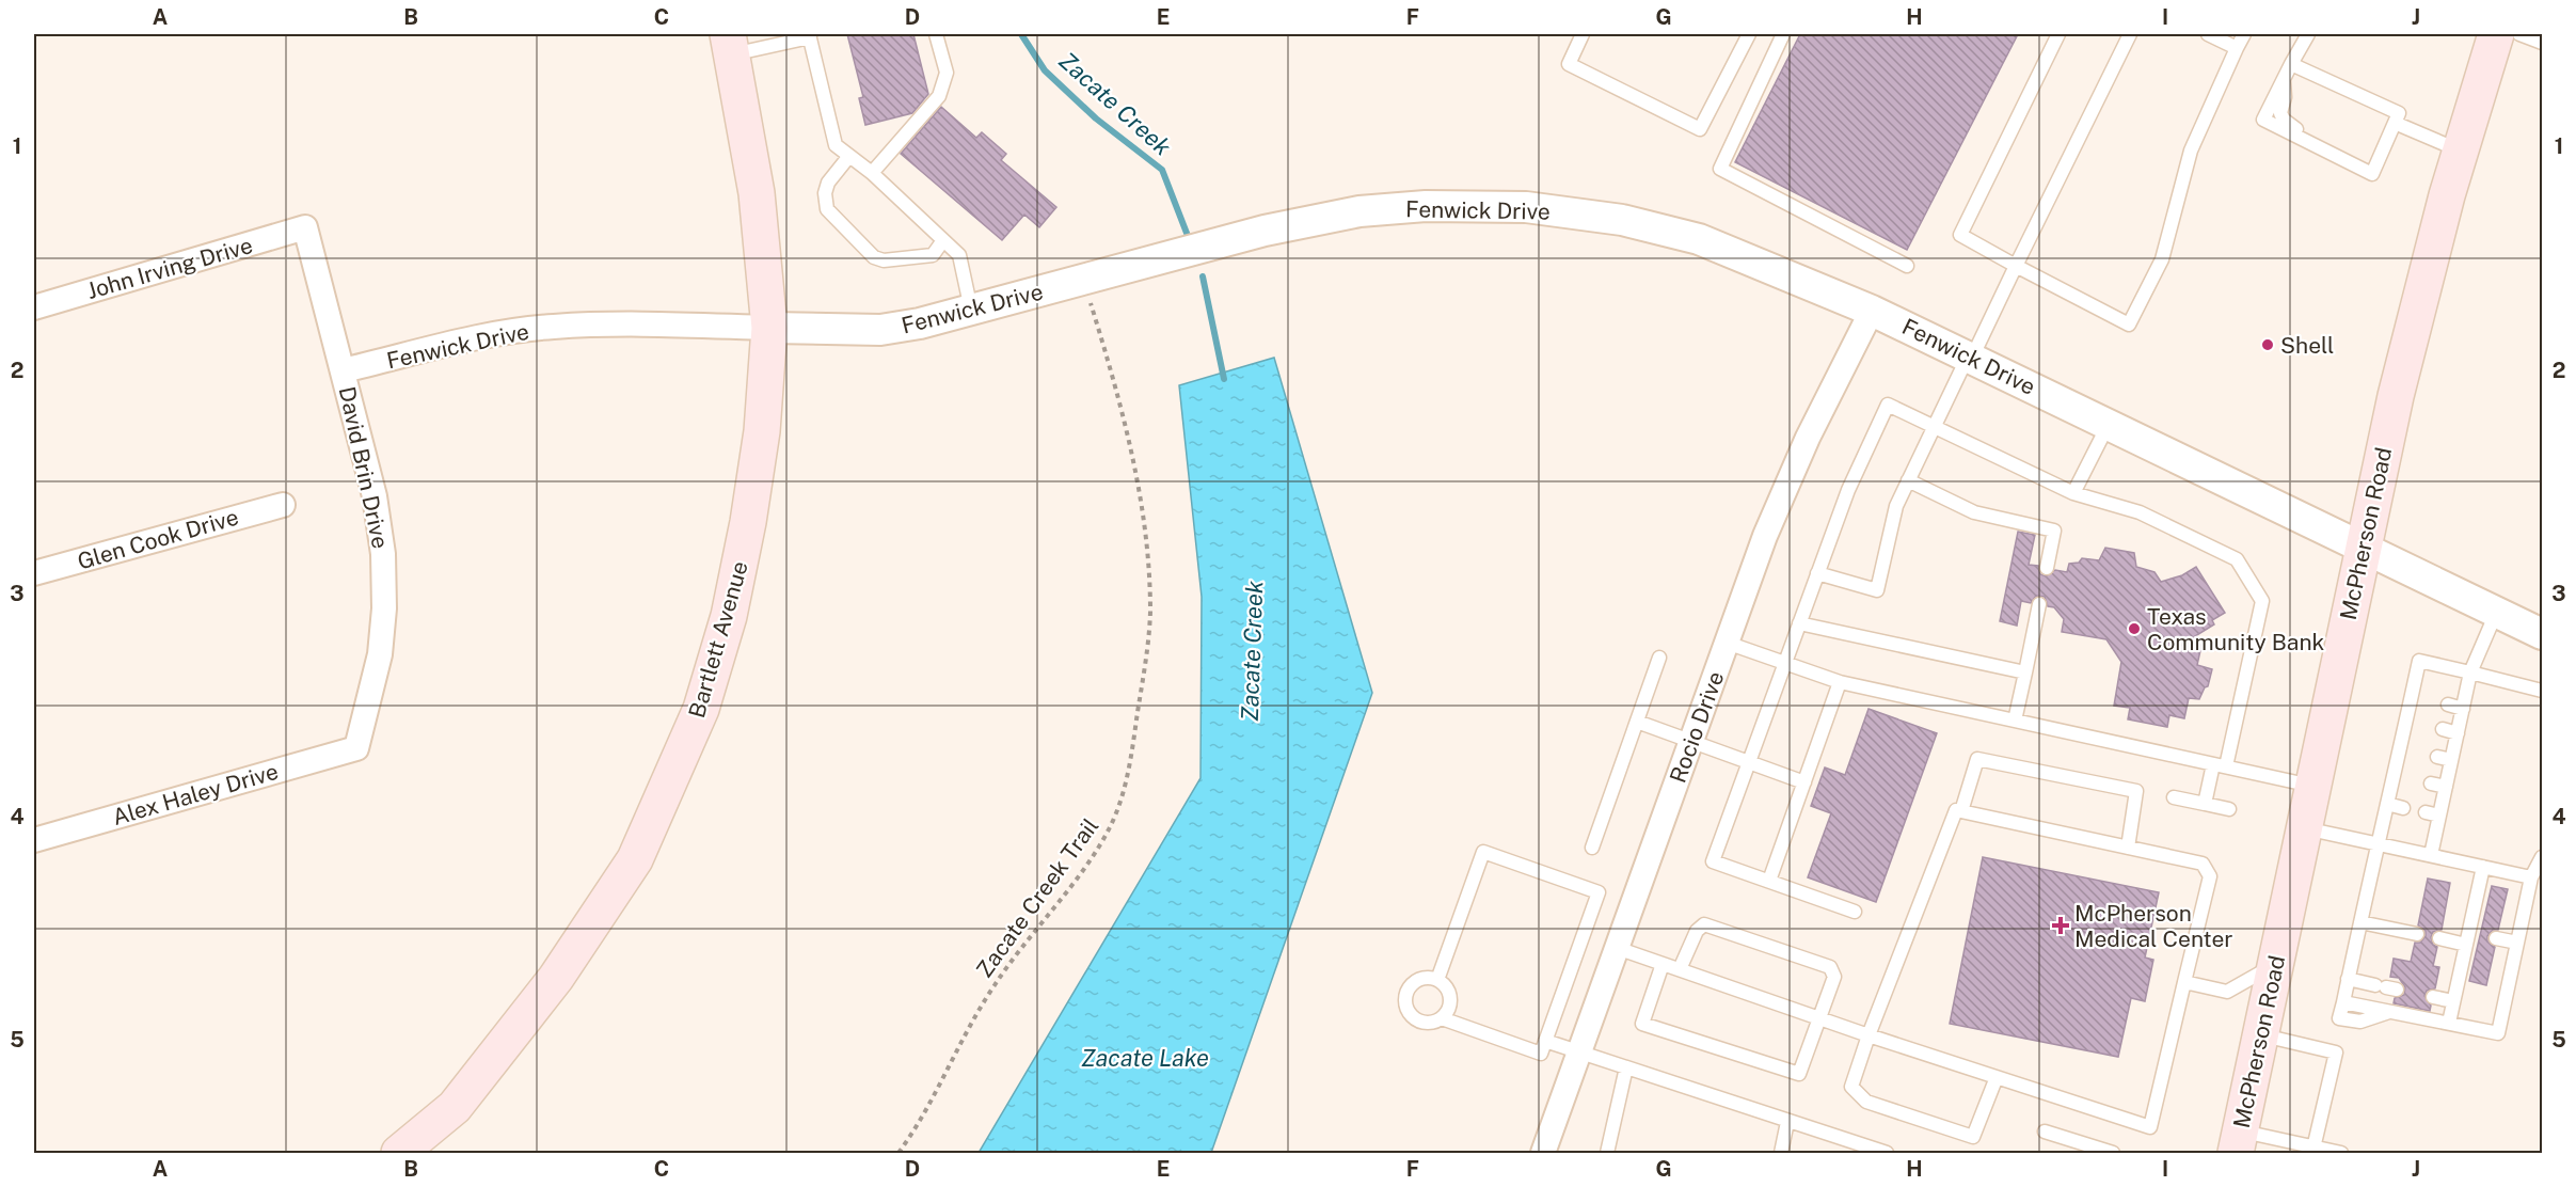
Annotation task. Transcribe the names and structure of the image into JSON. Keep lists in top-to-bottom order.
{
  "streets": {
    "main road": ["McPherson Road", "Bartlett Avenue"],
    "street": [
      "Fenwick Drive",
      "John Irving Drive",
      "David Brin Drive",
      "Glen Cook Drive",
      "Rocio Drive",
      "Alex Haley Drive"
    ],
    "path": ["Zacate Creek Trail"]
  },
  "crossings": [
    ["Fenwick Drive", "David Brin Drive"],
    ["Fenwick Drive", "McPherson Road"],
    ["Fenwick Drive", "Bartlett Avenue"],
    ["Fenwick Drive", "Rocio Drive"],
    ["John Irving Drive", "David Brin Drive"],
    ["David Brin Drive", "Alex Haley Drive"]
  ],
  "water": ["Zacate Creek", "Zacate Lake"],
  "places": {
    "other": ["Shell", "Texas Community Bank"],
    "health": ["McPherson Medical Center"]
  },
  "grid": {
    "columns": [
      "A",
      "B",
      "C",
      "D",
      "E",
      "F",
      "G",
      "H",
      "I",
      "J"
    ],
    "rows": [
      "1",
      "2",
      "3",
      "4",
      "5"
    ]
  }
}
